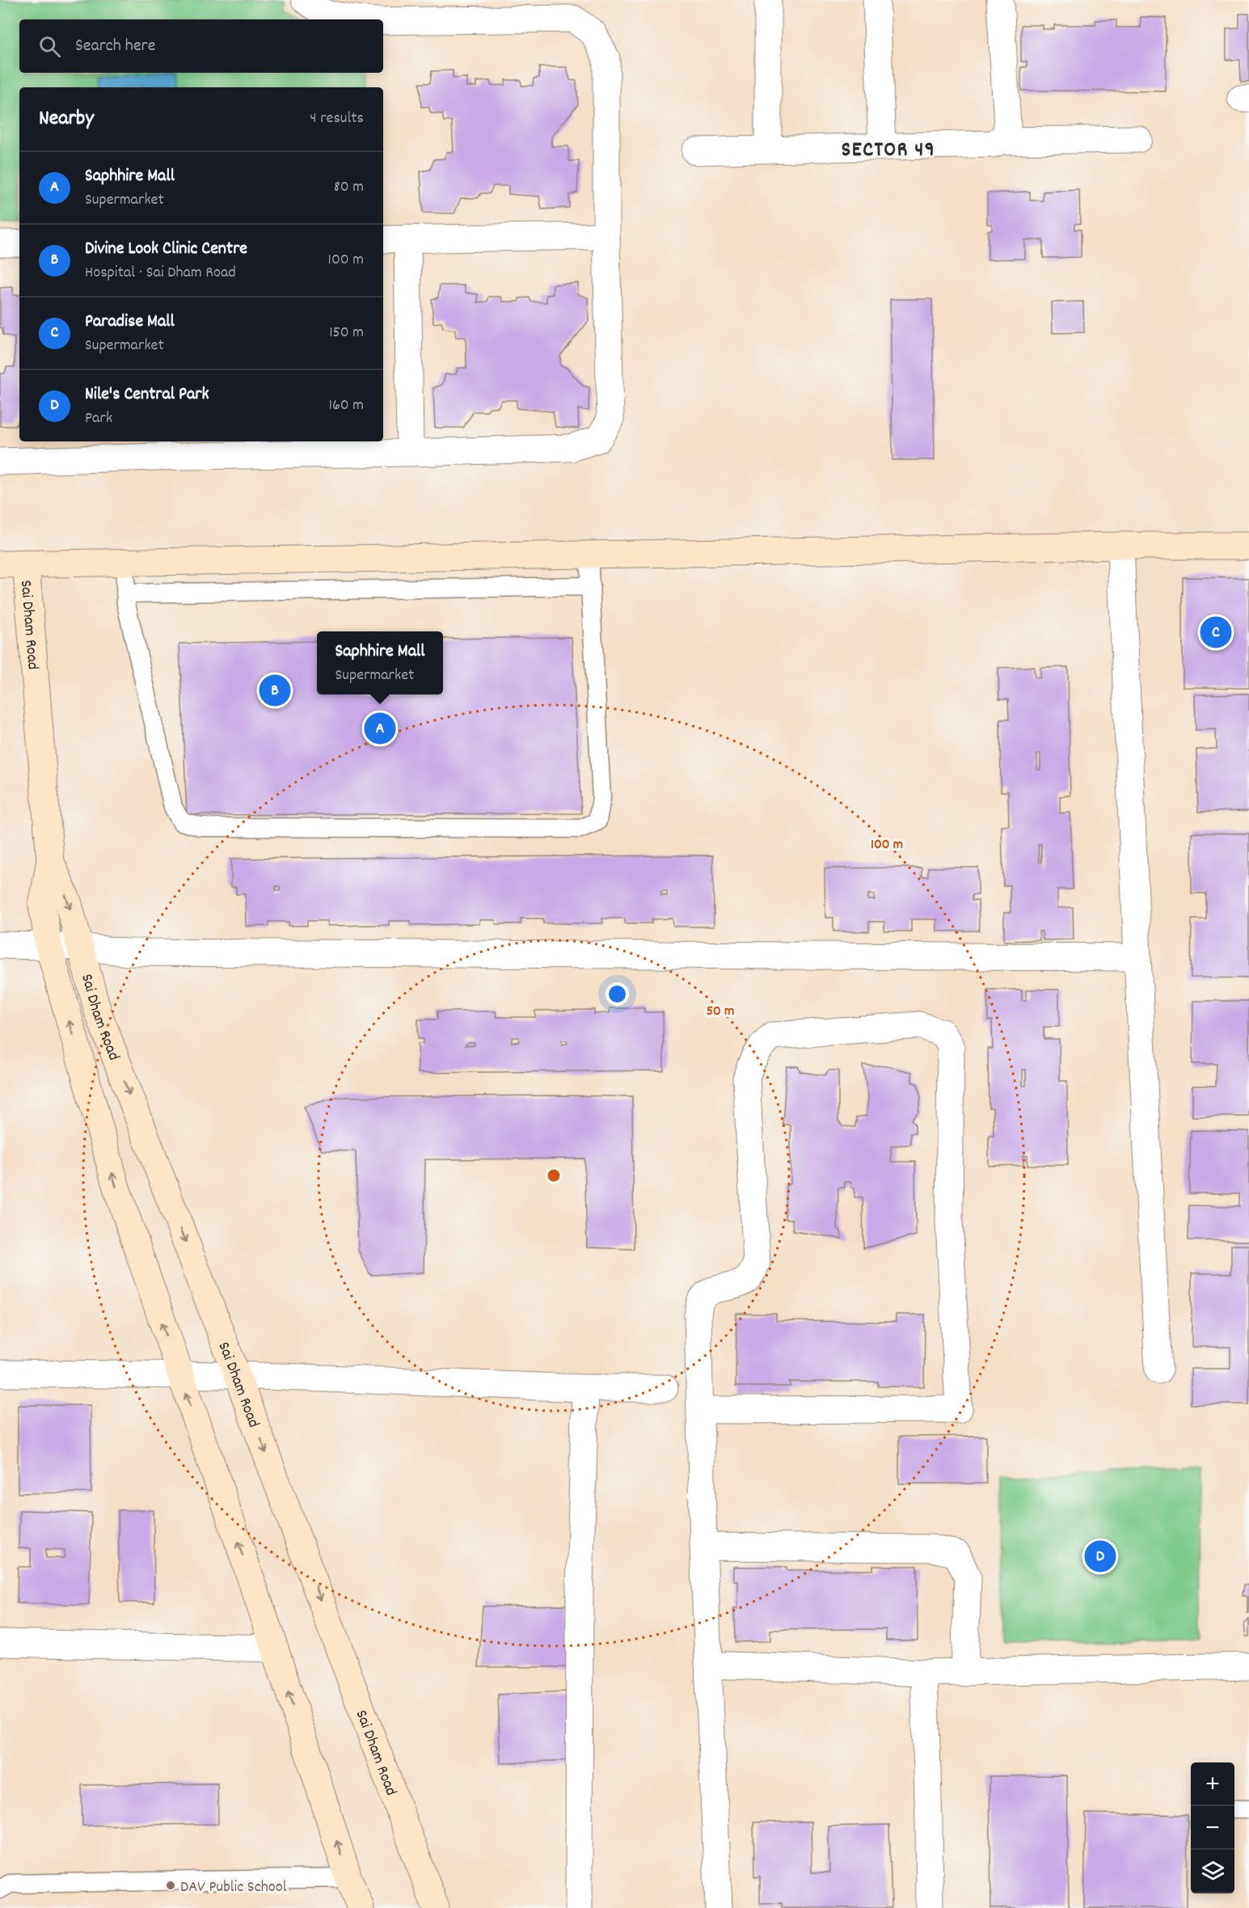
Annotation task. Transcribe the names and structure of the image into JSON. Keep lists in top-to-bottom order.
{
  "streets": {
    "street": ["Sai Dham Road"]
  },
  "districts": ["SECTOR 49"],
  "places": ["DAV Public School"],
  "page": {
    "search": "Search here",
    "heading": ["Nearby", "4 results"],
    "list": [
      {
        "mark": "A",
        "name": "Saphhire Mall",
        "note": "Supermarket",
        "value": "80 m"
      },
      {
        "mark": "B",
        "name": "Divine Look Clinic Centre",
        "note": "Hospital · Sai Dham Road",
        "value": "100 m"
      },
      {
        "mark": "C",
        "name": "Paradise Mall",
        "note": "Supermarket",
        "value": "150 m"
      },
      {
        "mark": "D",
        "name": "Nile's Central Park",
        "note": "Park",
        "value": "160 m"
      }
    ],
    "pins": [
      "C",
      "B",
      "A",
      "D"
    ],
    "popup": ["Saphhire Mall", "Supermarket"],
    "map_buttons": ["+", "−"]
  },
  "rings": ["100 m", "50 m"]
}
